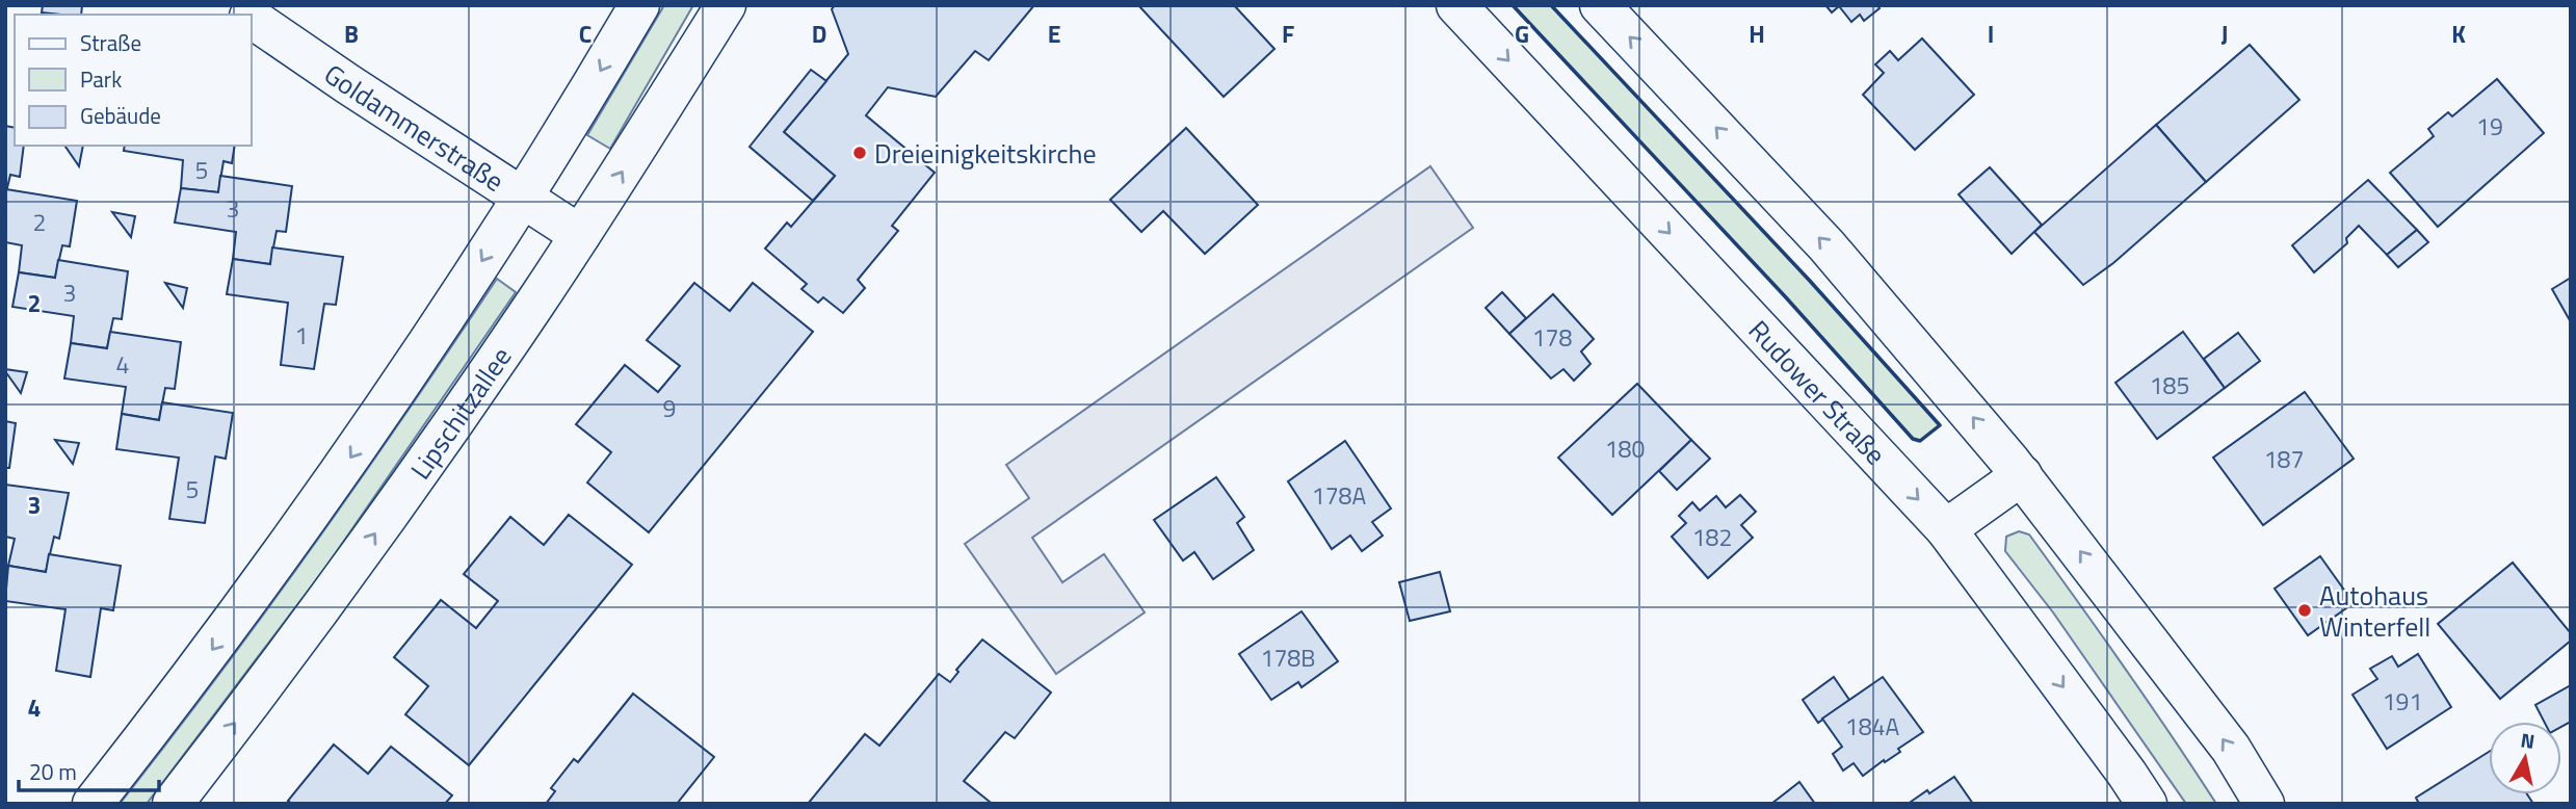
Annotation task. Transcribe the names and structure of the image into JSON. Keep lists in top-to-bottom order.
{
  "streets": {
    "street": ["Goldammerstraße", "Rudower Straße", "Lipschitzallee"]
  },
  "crossings": [
    ["Goldammerstraße", "Lipschitzallee"]
  ],
  "places": ["Dreieinigkeitskirche", "Autohaus Winterfell"],
  "house_numbers": [
    "19",
    "5",
    "3",
    "2",
    "3",
    "1",
    "178",
    "4",
    "185",
    "9",
    "180",
    "187",
    "5",
    "178A",
    "182",
    "178B",
    "191",
    "184A"
  ],
  "legend": ["Straße", "Park", "Gebäude"],
  "scale_bar": "20 m",
  "north": "top",
  "grid": {
    "columns": [
      "B",
      "C",
      "D",
      "E",
      "F",
      "G",
      "H",
      "I",
      "J",
      "K"
    ],
    "rows": ["2", "3", "4"]
  }
}
